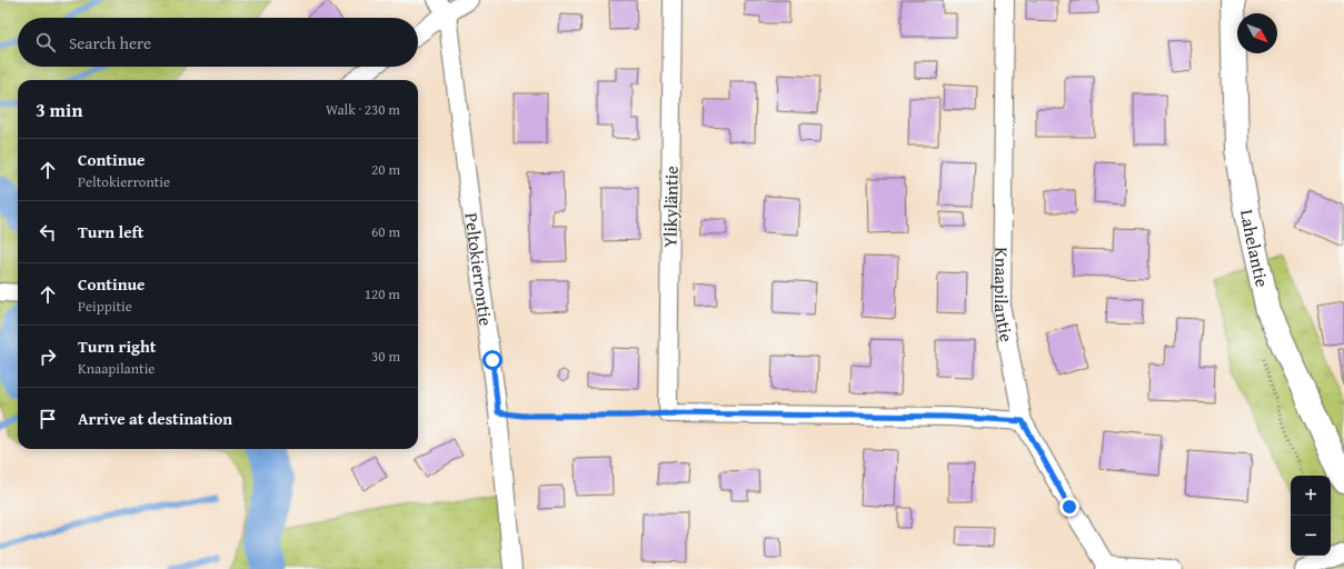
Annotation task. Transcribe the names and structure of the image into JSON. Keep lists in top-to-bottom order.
{
  "streets": {
    "main road": ["Lahelantie"],
    "street": ["Ylikyläntie", "Peltokierrontie", "Knaapilantie"]
  },
  "north": "bottom right",
  "page": {
    "search": "Search here",
    "heading": ["3 min", "Walk · 230 m"],
    "list": [
      ["Continue", "Peltokierrontie", "20 m"],
      ["Turn left", "60 m"],
      ["Continue", "Peippitie", "120 m"],
      ["Turn right", "Knaapilantie", "30 m"],
      "Arrive at destination"
    ],
    "map_buttons": ["+", "−"]
  }
}
